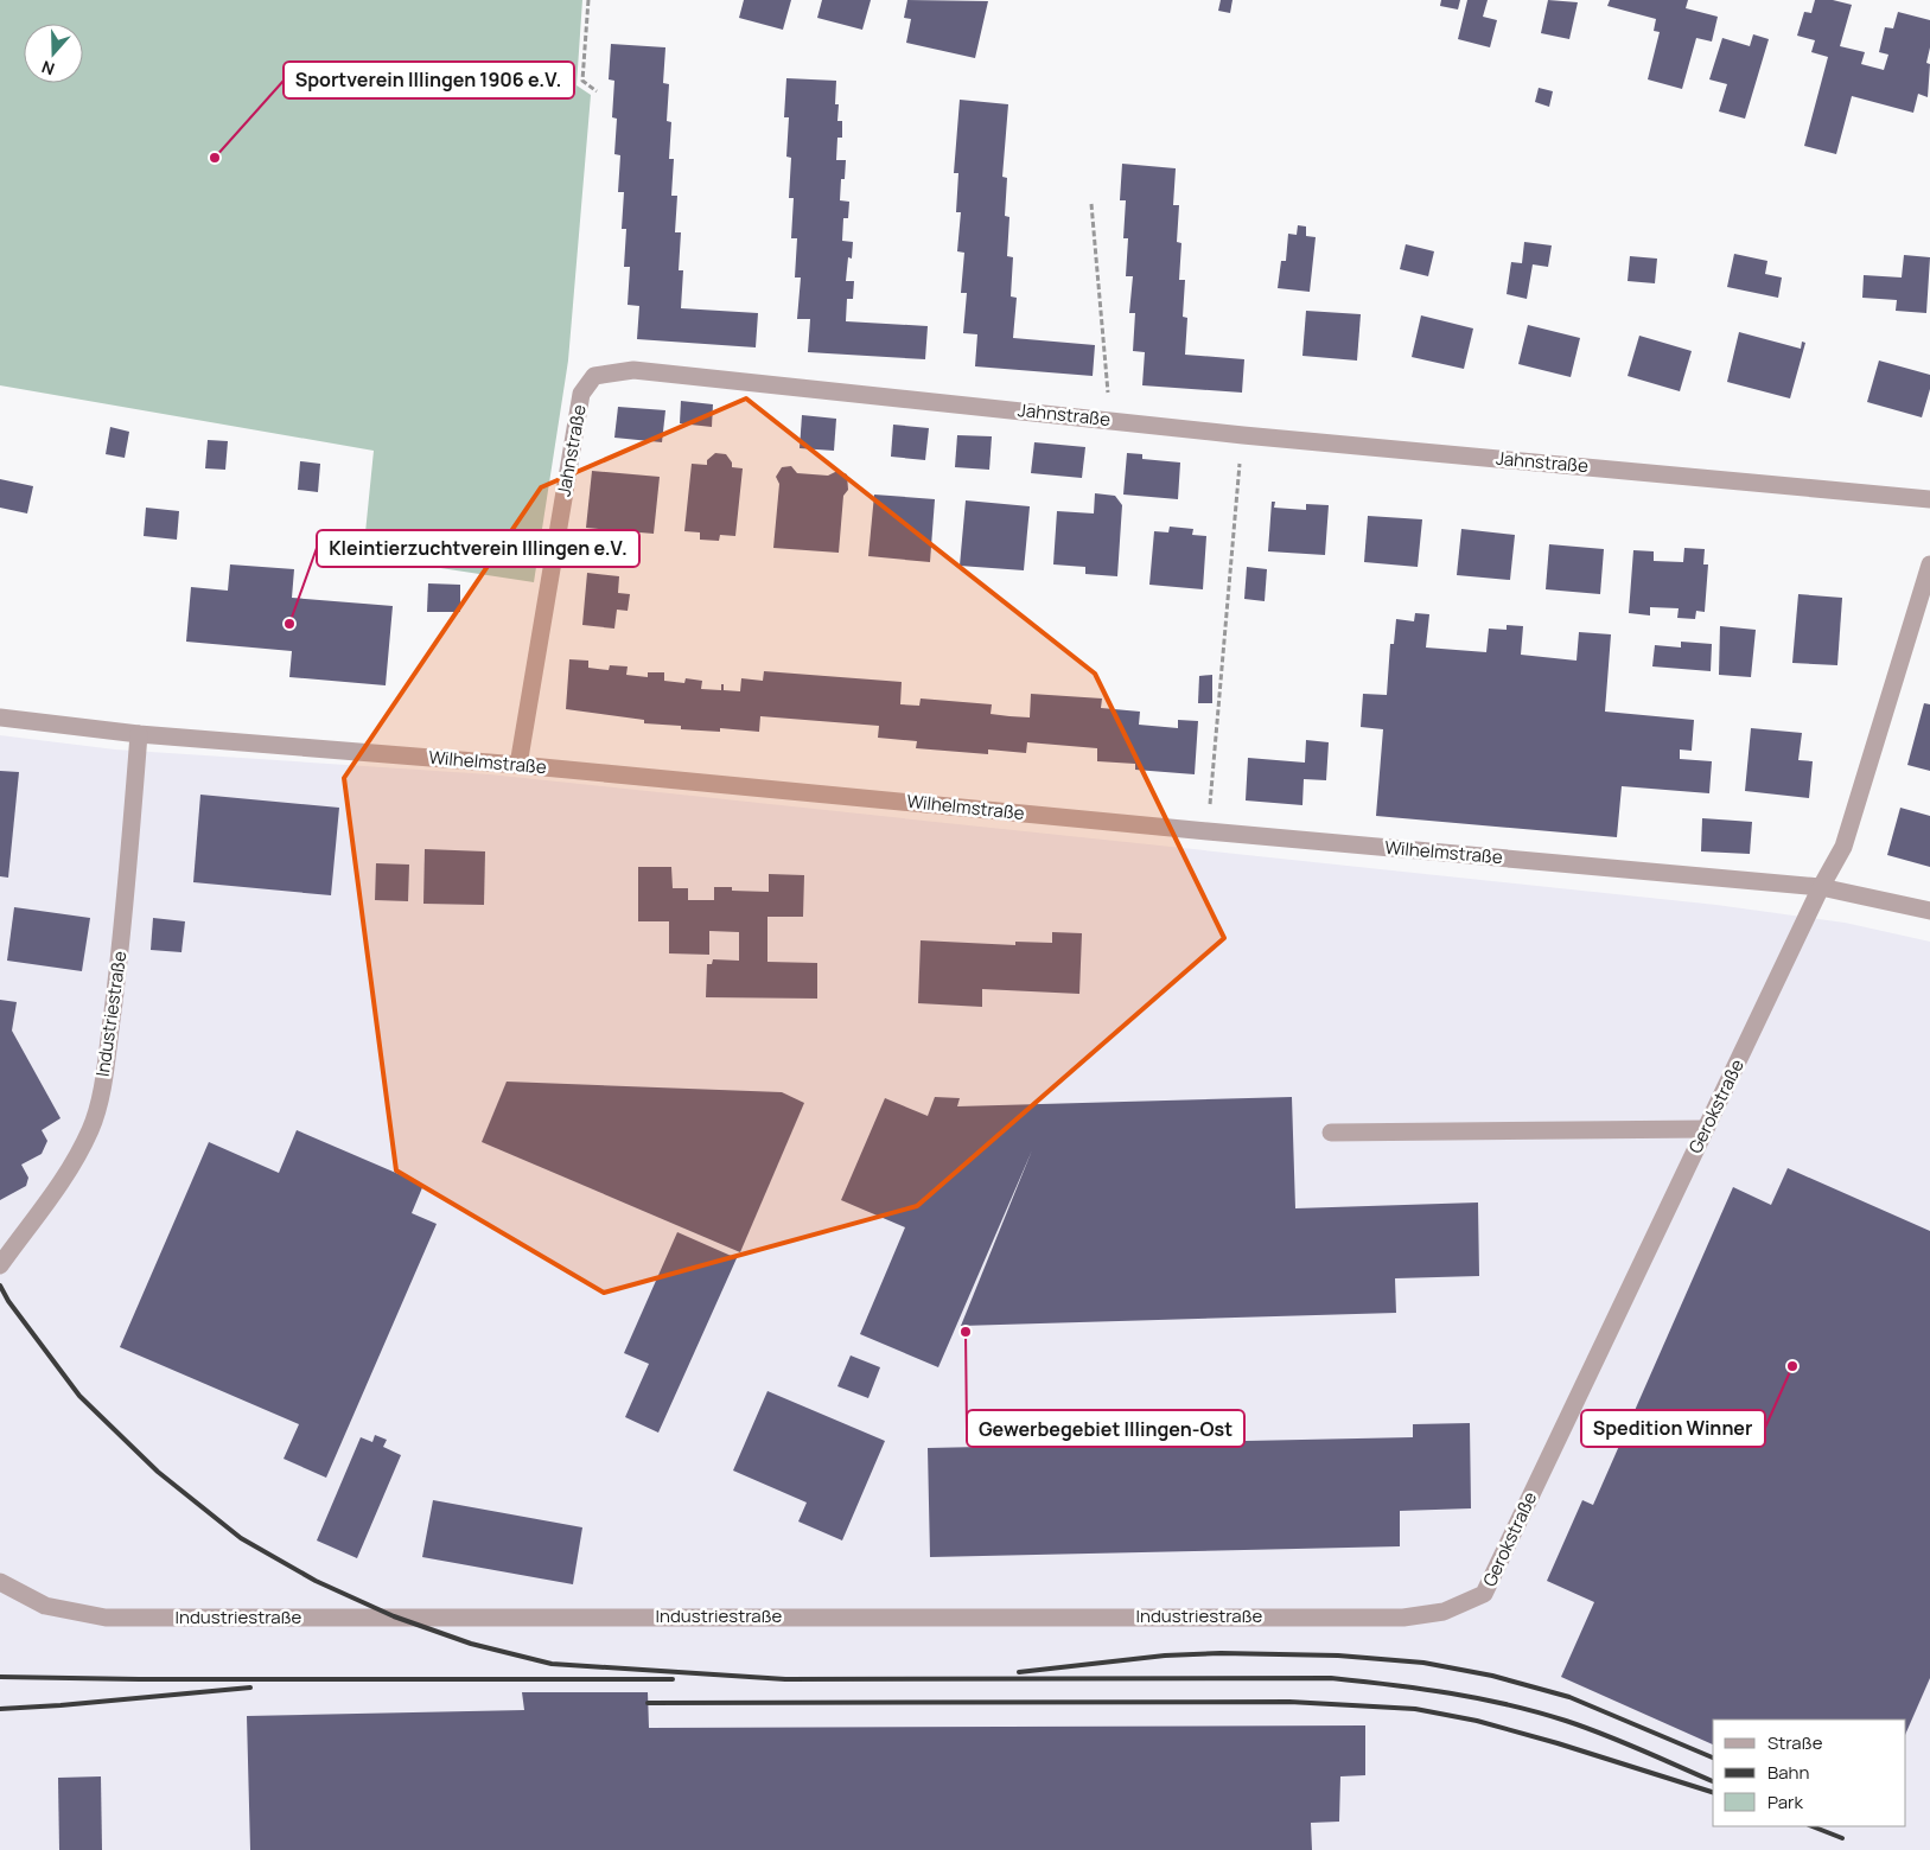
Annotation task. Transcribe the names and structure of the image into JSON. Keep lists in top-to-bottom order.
{
  "streets": {
    "street": [
      "Jahnstraße",
      "Wilhelmstraße",
      "Industriestraße",
      "Gerokstraße"
    ]
  },
  "crossings": [
    ["Jahnstraße", "Wilhelmstraße"],
    ["Wilhelmstraße", "Industriestraße"],
    ["Wilhelmstraße", "Gerokstraße"],
    ["Industriestraße", "Gerokstraße"]
  ],
  "places": [
    "Sportverein Illingen 1906 e.V.",
    "Kleintierzuchtverein Illingen e.V.",
    "Gewerbegebiet Illingen-Ost",
    "Spedition Winner"
  ],
  "legend": ["Straße", "Bahn", "Park"],
  "north": "bottom"
}
